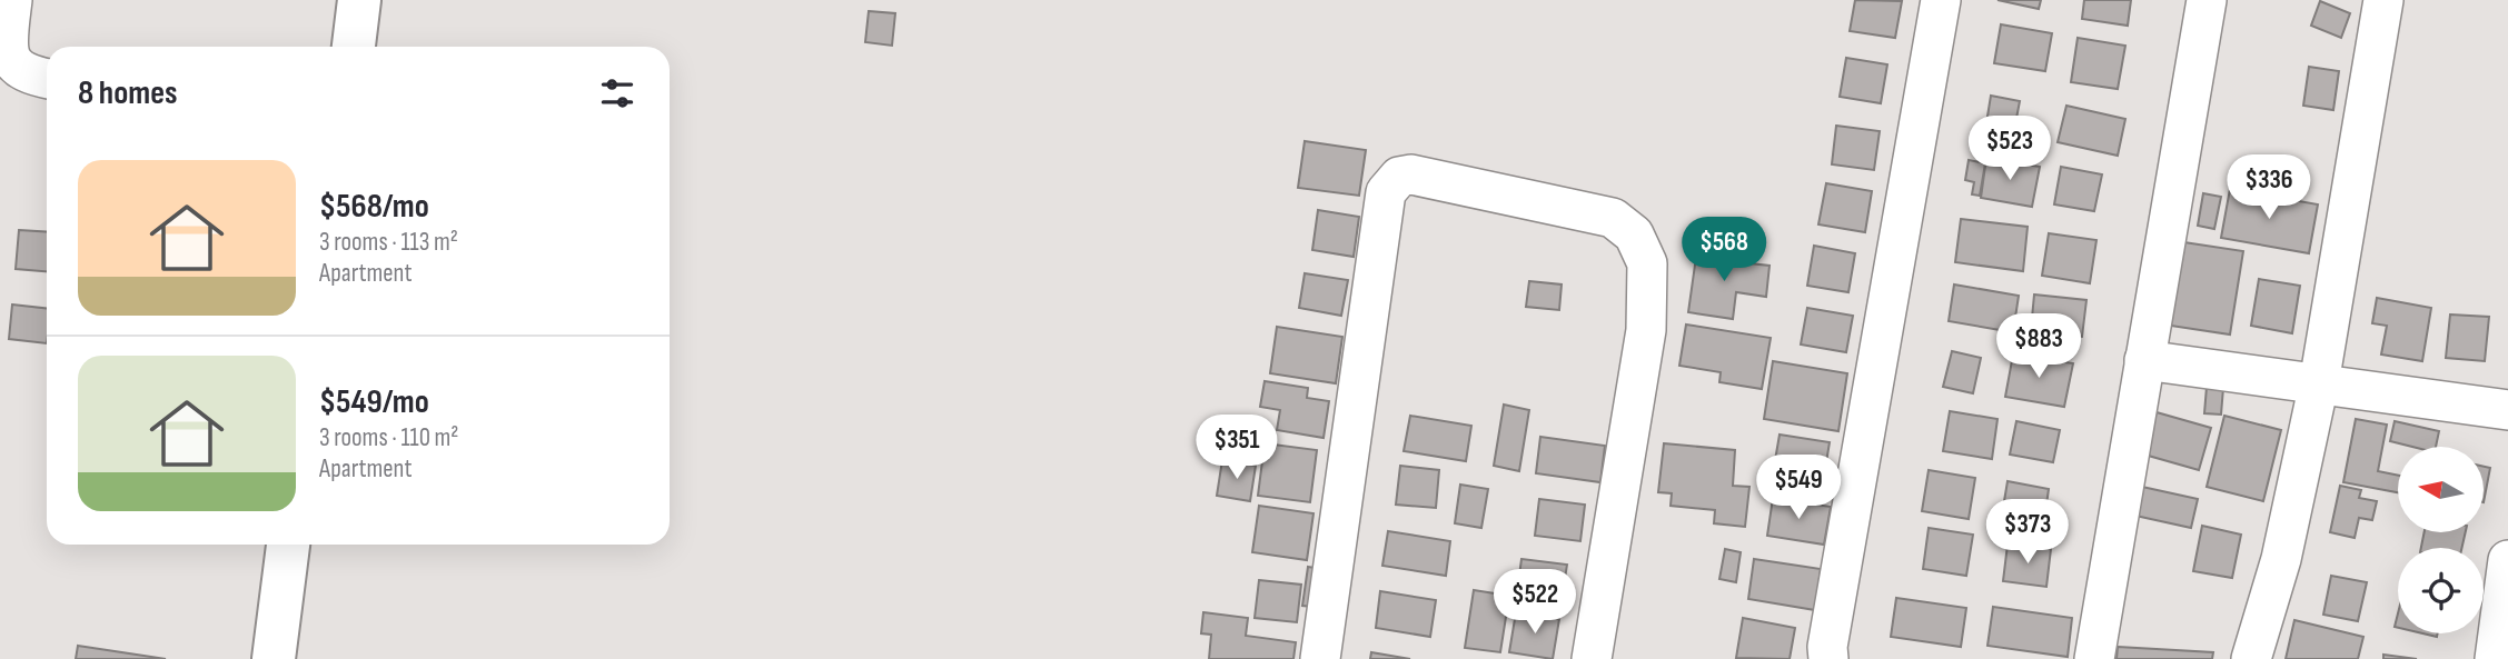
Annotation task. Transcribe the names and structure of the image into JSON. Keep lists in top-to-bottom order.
{
  "north": "left",
  "page": {
    "heading": "8 homes",
    "price": [
      "$523",
      "$336",
      "$568",
      "$883",
      "$351",
      "$549",
      "$373",
      "$522"
    ],
    "list": [
      {
        "name": "$568/mo",
        "note": "3 rooms · 113 m² · Apartment"
      },
      {
        "name": "$549/mo",
        "note": "3 rooms · 110 m² · Apartment"
      }
    ]
  }
}
